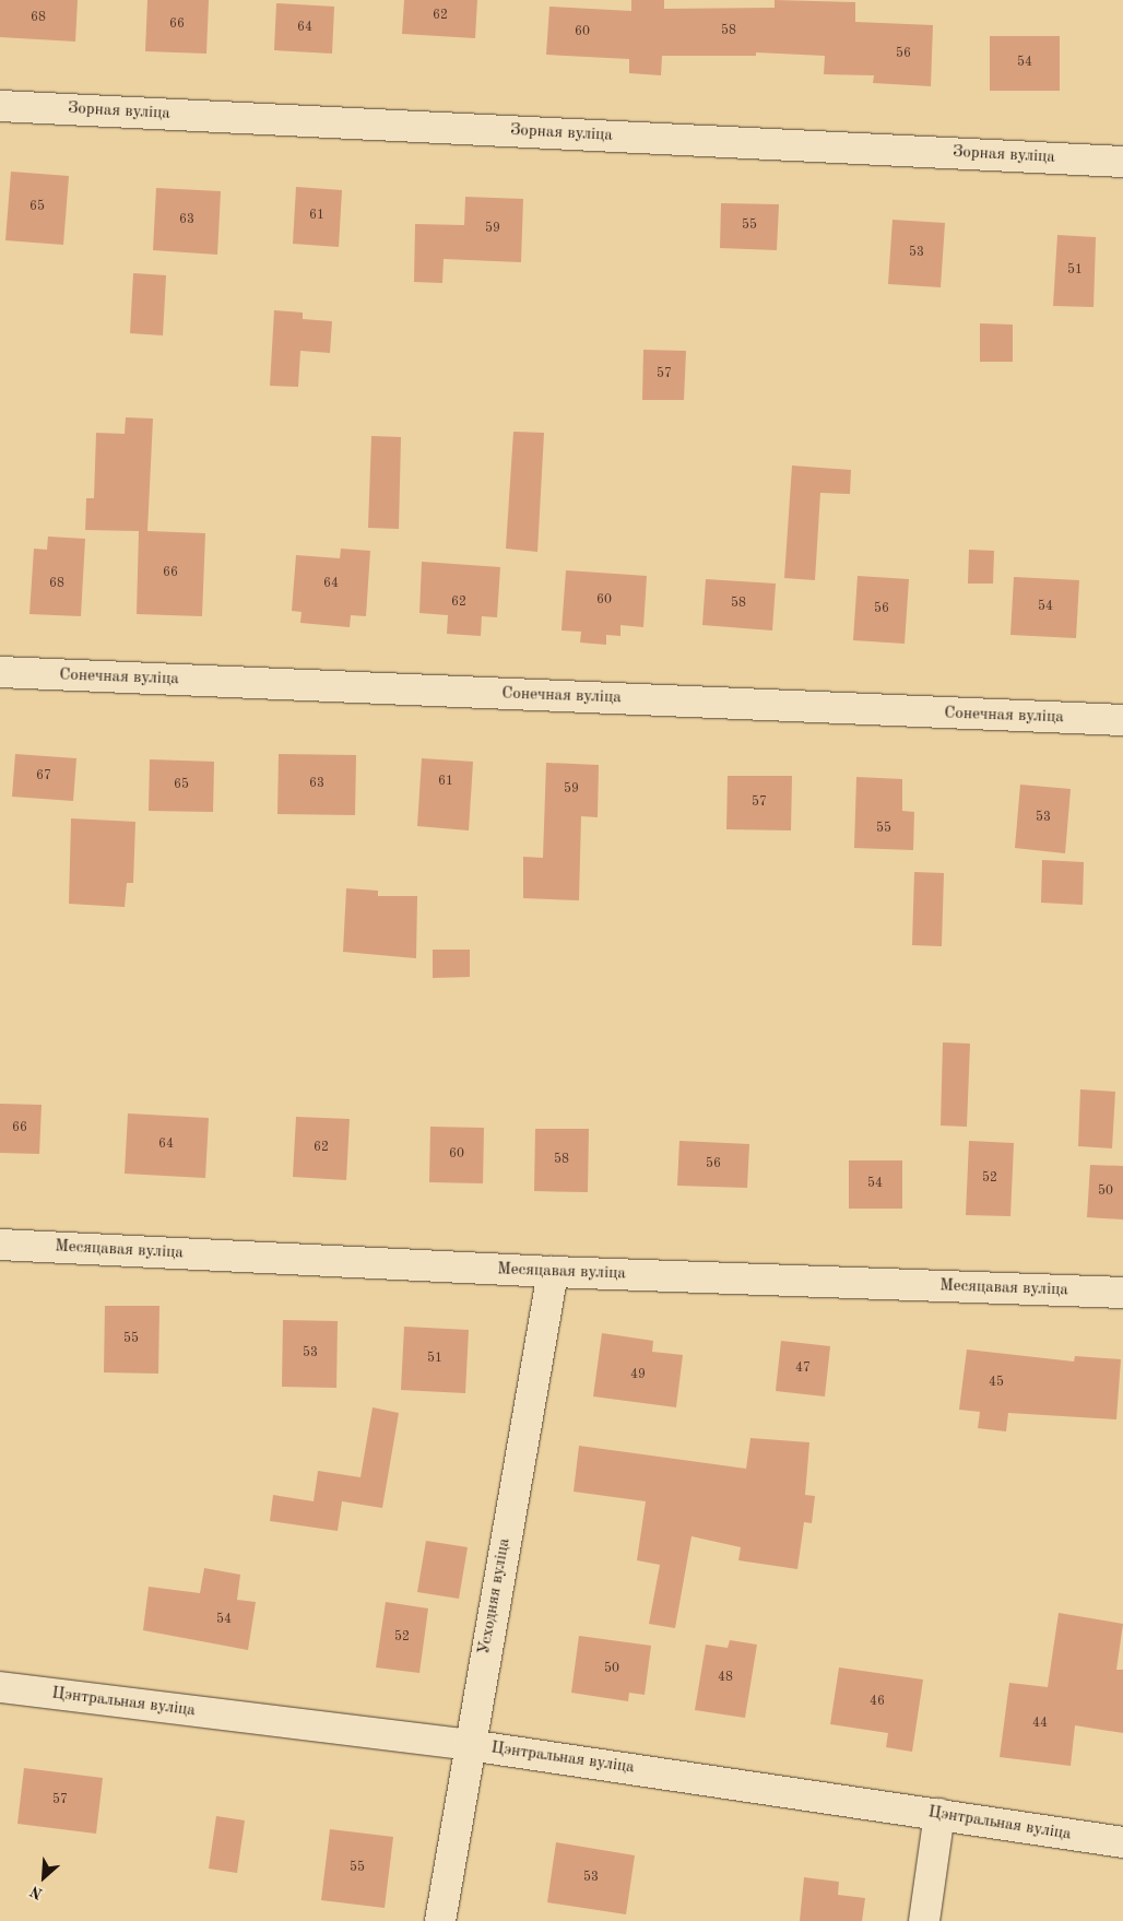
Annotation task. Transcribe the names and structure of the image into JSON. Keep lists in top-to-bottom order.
{
  "streets": {
    "street": [
      "Зорная вуліца",
      "Сонечная вуліца",
      "Месяцавая вуліца",
      "Усходняя вуліца",
      "Цэнтральная вуліца"
    ]
  },
  "crossings": [
    ["Месяцавая вуліца", "Усходняя вуліца"],
    ["Усходняя вуліца", "Цэнтральная вуліца"]
  ],
  "house_numbers": [
    "62",
    "68",
    "66",
    "64",
    "58",
    "60",
    "56",
    "54",
    "65",
    "61",
    "63",
    "55",
    "59",
    "53",
    "51",
    "57",
    "66",
    "68",
    "64",
    "60",
    "62",
    "58",
    "54",
    "56",
    "67",
    "61",
    "63",
    "65",
    "59",
    "57",
    "53",
    "55",
    "66",
    "64",
    "62",
    "60",
    "58",
    "56",
    "52",
    "54",
    "50",
    "55",
    "53",
    "51",
    "47",
    "49",
    "45",
    "54",
    "52",
    "50",
    "48",
    "46",
    "44",
    "57",
    "55",
    "53"
  ],
  "north": "bottom left"
}
